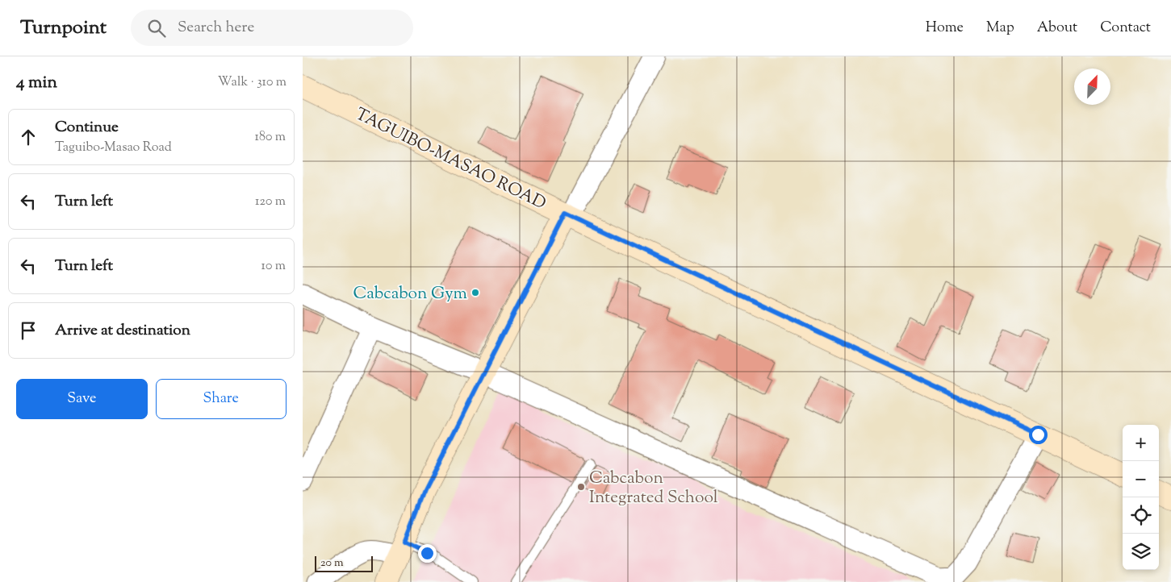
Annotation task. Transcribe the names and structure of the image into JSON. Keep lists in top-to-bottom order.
{
  "streets": {
    "main road": ["TAGUIBO-MASAO ROAD"]
  },
  "places": ["Cabcabon Gym", "Cabcabon Integrated School"],
  "scale_bar": "20 m",
  "north": "top right",
  "page": {
    "header": "Turnpoint",
    "search": "Search here",
    "nav": [
      "Home",
      "Map",
      "About",
      "Contact"
    ],
    "heading": ["4 min", "Walk · 310 m"],
    "list": [
      ["Continue", "Taguibo-Masao Road", "180 m"],
      ["Turn left", "120 m"],
      ["Turn left", "10 m"],
      "Arrive at destination"
    ],
    "buttons": ["Save", "Share"],
    "map_buttons": ["+", "−"],
    "scale": "20 m"
  }
}
